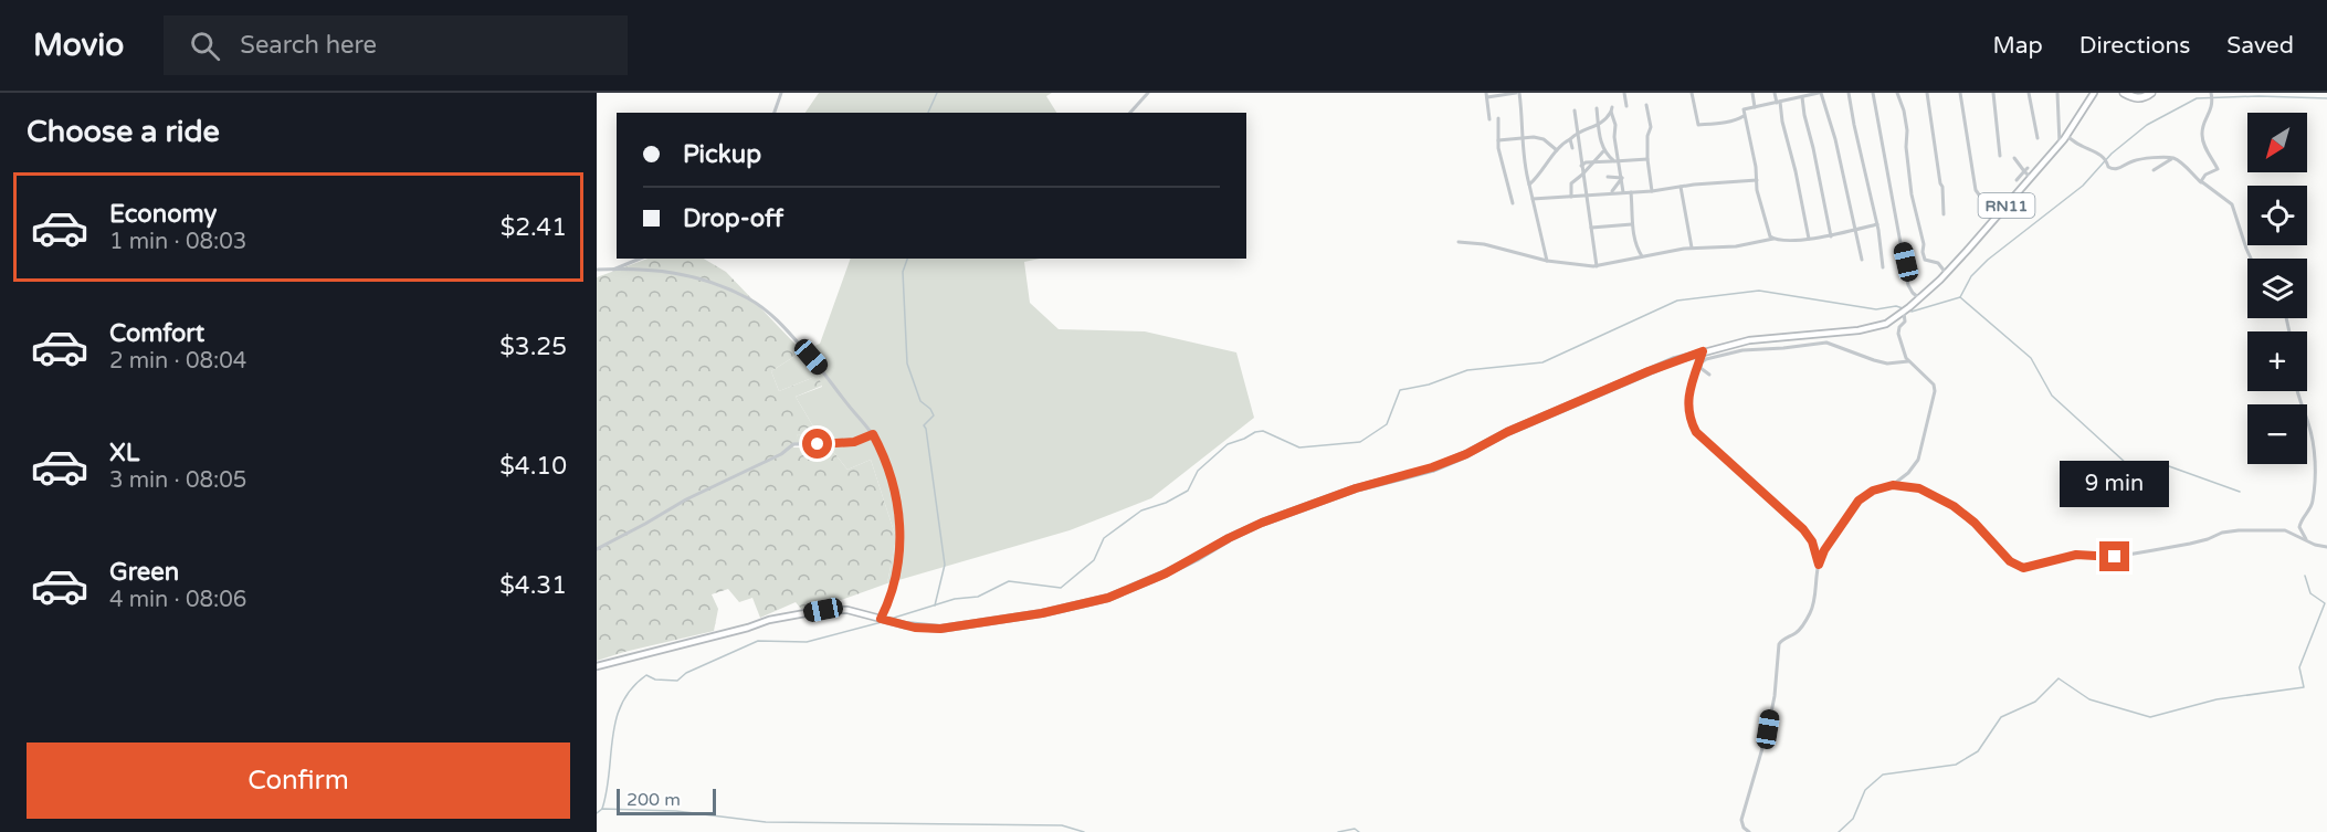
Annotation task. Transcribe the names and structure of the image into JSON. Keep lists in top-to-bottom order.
{
  "streets": {
    "main road": ["RN11"]
  },
  "scale_bar": "200 m",
  "north": "bottom left",
  "page": {
    "header": "Movio",
    "search": "Search here",
    "nav": ["Map", "Directions", "Saved"],
    "heading": "Choose a ride",
    "map_buttons": ["+", "−"],
    "banner": ["Pickup", "Drop-off"],
    "list": [
      {
        "name": "Economy",
        "note": "1 min · 08:03",
        "value": "$2.41"
      },
      {
        "name": "Comfort",
        "note": "2 min · 08:04",
        "value": "$3.25"
      },
      {
        "name": "XL",
        "note": "3 min · 08:05",
        "value": "$4.10"
      },
      {
        "name": "Green",
        "note": "4 min · 08:06",
        "value": "$4.31"
      }
    ],
    "bubble": "9 min",
    "buttons": "Confirm",
    "scale": "200 m"
  }
}
